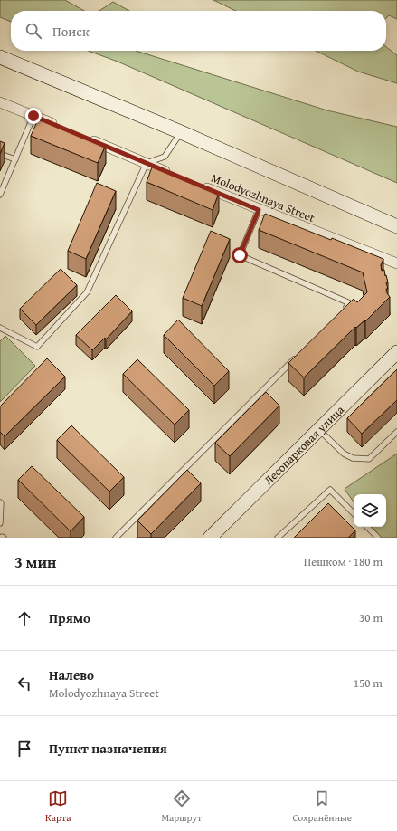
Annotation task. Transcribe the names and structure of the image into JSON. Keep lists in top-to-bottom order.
{
  "streets": {
    "street": ["Molodyozhnaya Street", "Лесопарковая улица"]
  },
  "page": {
    "search": "Поиск",
    "heading": ["3 мин", "Пешком · 180 m"],
    "list": [
      ["Прямо", "30 m"],
      ["Налево", "Molodyozhnaya Street", "150 m"],
      "Пункт назначения"
    ],
    "nav": ["Карта", "Маршрут", "Сохранённые"]
  }
}
